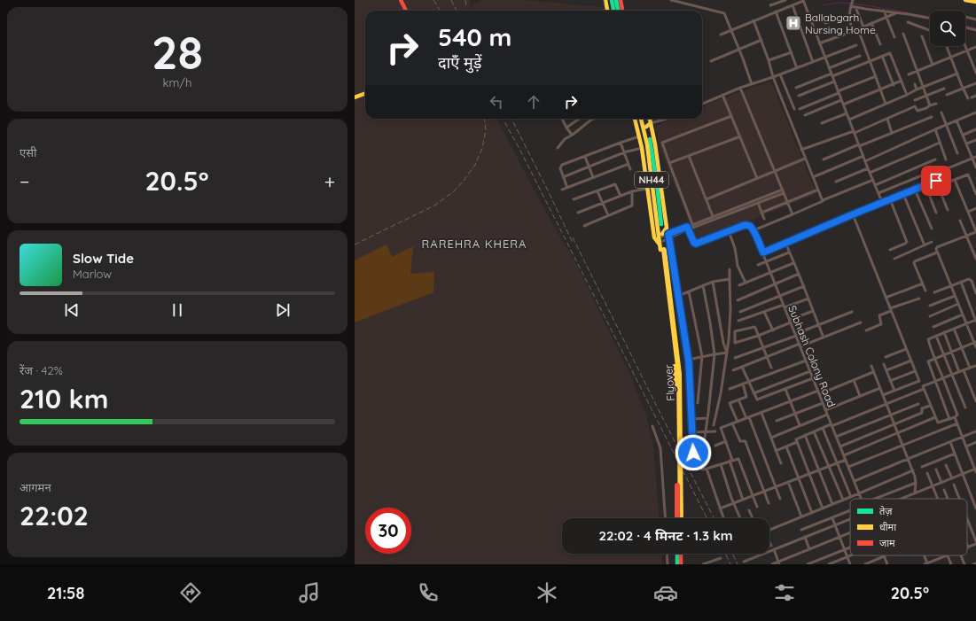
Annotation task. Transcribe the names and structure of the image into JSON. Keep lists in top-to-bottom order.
{
  "streets": {
    "main road": ["NH44", "Flyover"],
    "street": ["Subhash Colony Road"]
  },
  "crossings": [
    ["NH44", "Flyover"]
  ],
  "districts": ["RAREHRA KHERA"],
  "places": {
    "hospital": ["Ballabgarh Nursing Home"]
  },
  "legend": ["तेज़", "धीमा", "जाम"],
  "page": {
    "tile": [
      ["28", "km/h"],
      "एसी",
      ["रेंज · 42%", "210 km"],
      ["आगमन", "22:02"]
    ],
    "turn": ["540 m", "दाएँ मुड़ें"],
    "heat": ["−", "20.5°", "+"],
    "song": ["Slow Tide", "Marlow"],
    "limit": "30",
    "trip": "22:02 · 4 मिनट · 1.3 km",
    "tabs": ["21:58", "20.5°"]
  }
}
